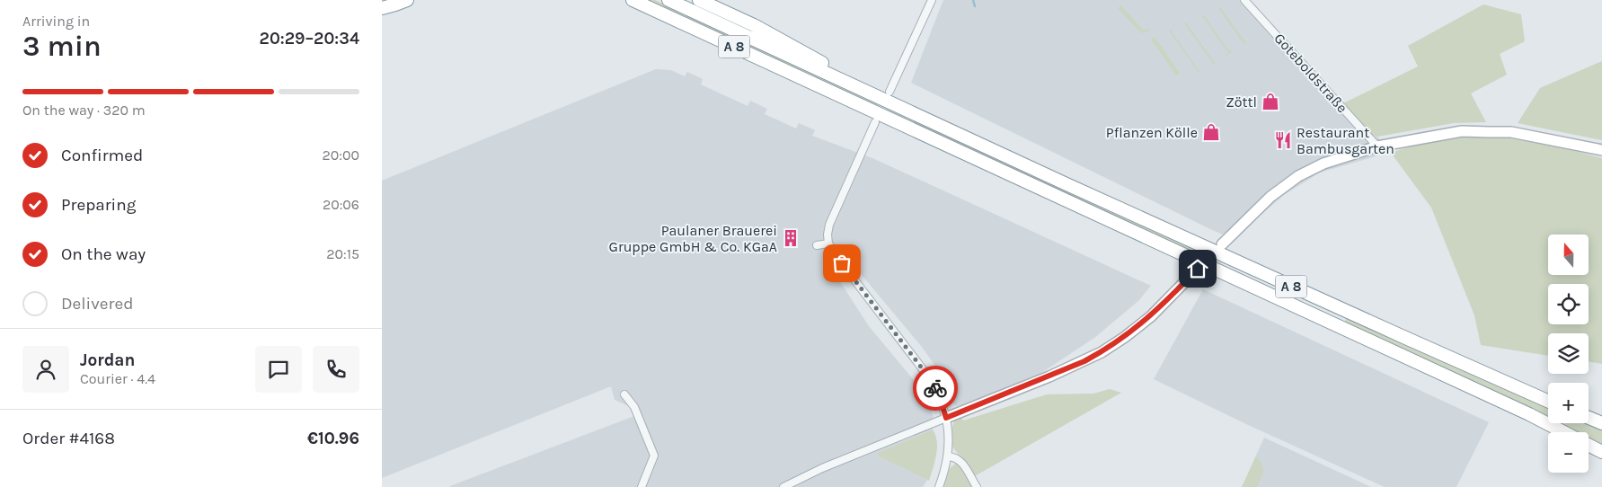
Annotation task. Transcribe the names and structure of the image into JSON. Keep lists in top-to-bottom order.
{
  "streets": {
    "highway": ["A 8"],
    "street": ["Goteboldstraße"]
  },
  "places": {
    "shop": ["Zöttl", "Pflanzen Kölle"],
    "restaurant": ["Restaurant Bambusgarten"],
    "building": ["Paulaner Brauerei Gruppe GmbH & Co. KGaA"]
  },
  "north": "top",
  "page": {
    "heading": ["3 min", "Arriving in", "20:29–20:34"],
    "panel": [
      "Jordan",
      "Courier · 4.4",
      "Order #4168",
      "€10.96"
    ],
    "bar": "On the way · 320 m",
    "list": [
      ["Confirmed", "20:00"],
      ["Preparing", "20:06"],
      ["On the way", "20:15"],
      "Delivered"
    ],
    "map_buttons": ["+", "−"]
  }
}
